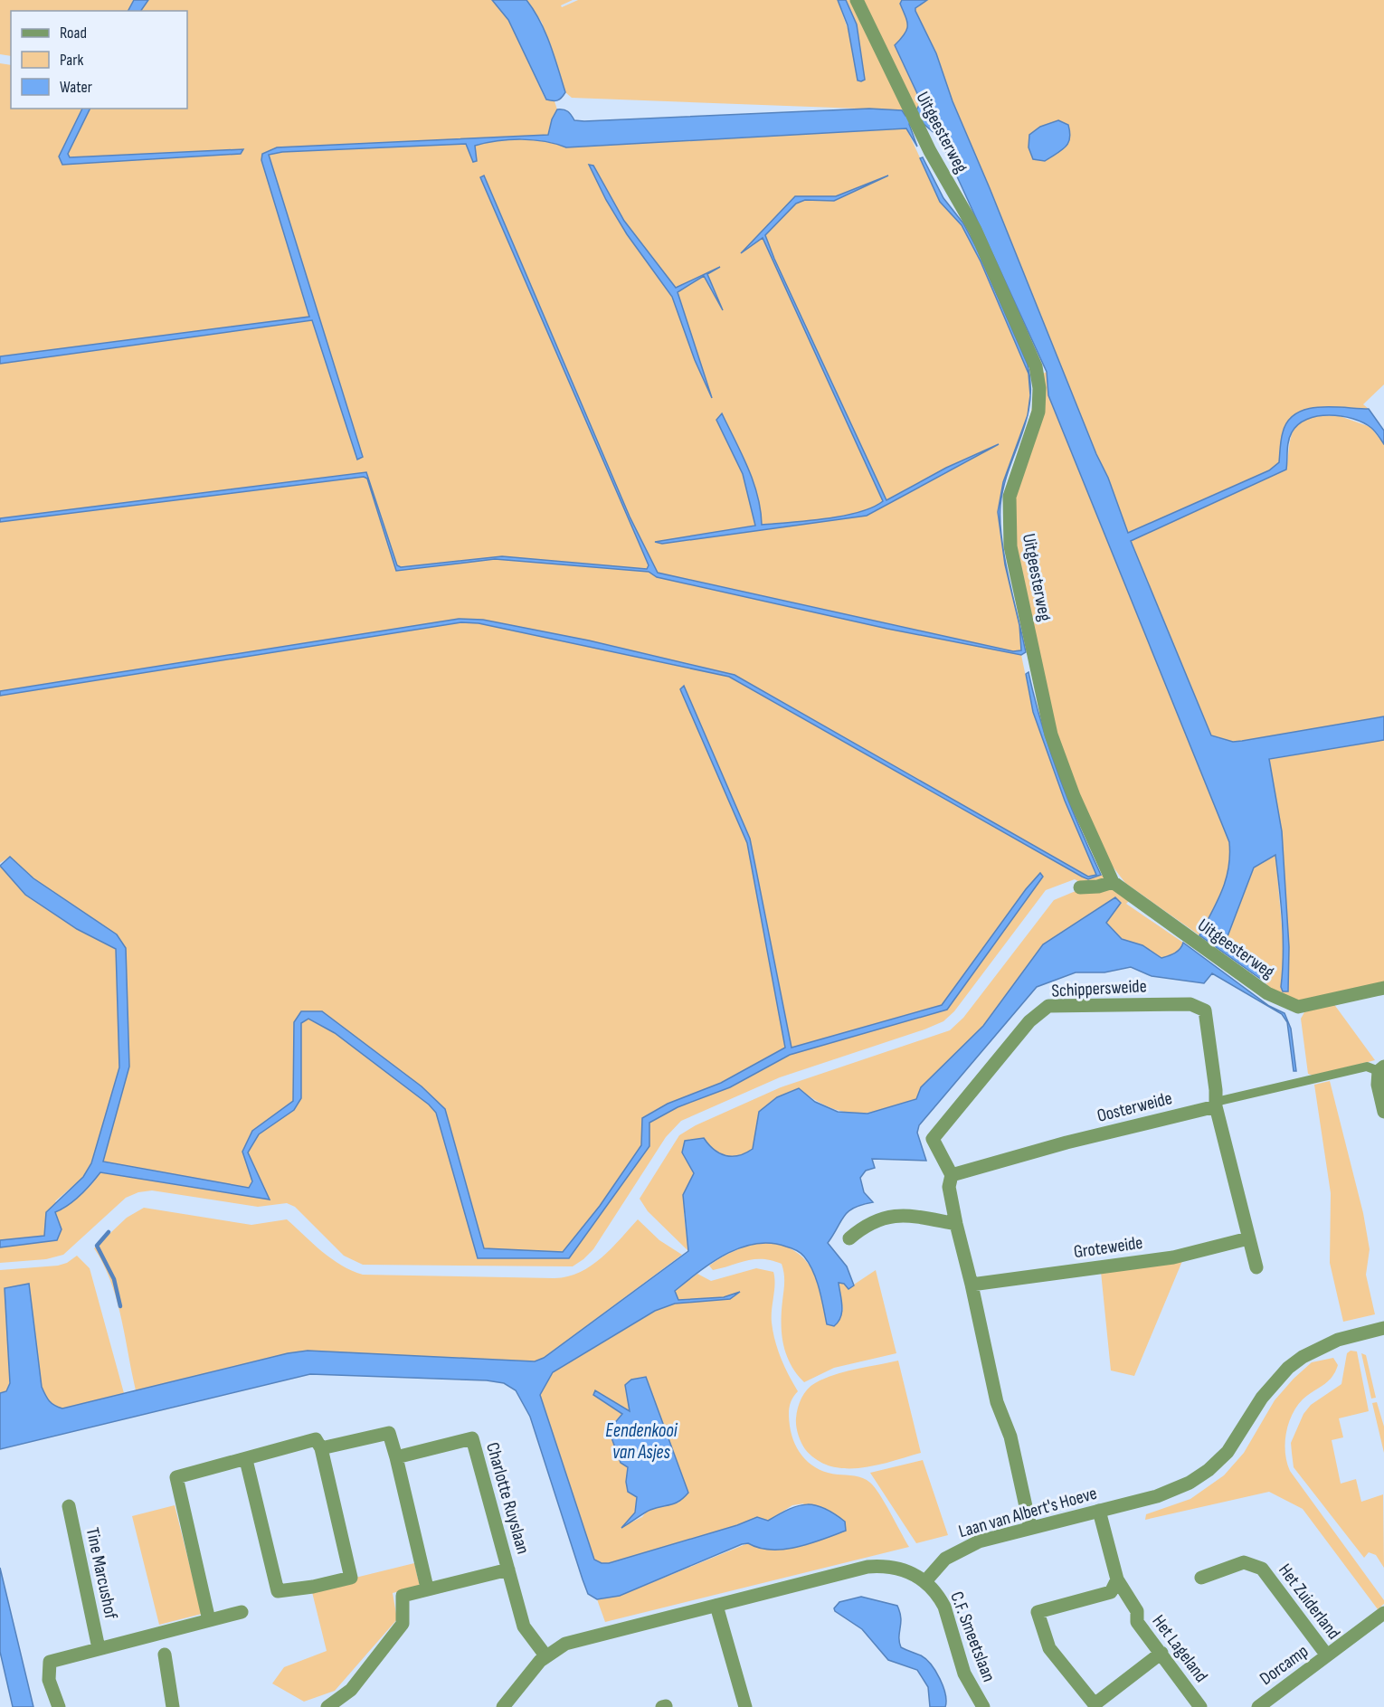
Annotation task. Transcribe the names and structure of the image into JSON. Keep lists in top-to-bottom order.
{
  "streets": {
    "street": [
      "Uitgeesterweg",
      "Schippersweide",
      "Oosterweide",
      "Groteweide",
      "Charlotte Ruyslaan",
      "Laan van Albert's Hoeve",
      "Tine Marcushof",
      "Het Zuiderland",
      "C.F. Smeetslaan",
      "Het Lageland",
      "Dorcamp"
    ]
  },
  "crossings": [
    ["Schippersweide", "Oosterweide"],
    ["Laan van Albert's Hoeve", "C.F. Smeetslaan"],
    ["Het Zuiderland", "Dorcamp"]
  ],
  "water": ["Eendenkooi van Asjes"],
  "legend": ["Road", "Park", "Water"]
}
